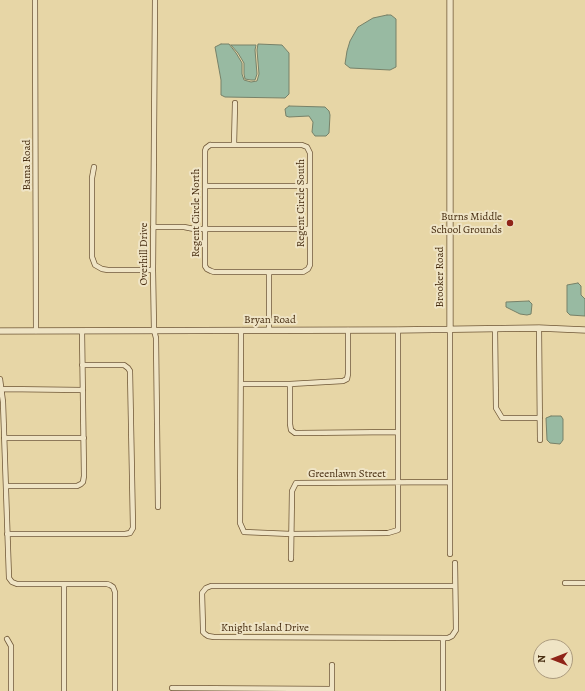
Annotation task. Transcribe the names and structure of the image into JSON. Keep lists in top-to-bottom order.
{
  "streets": {
    "street": [
      "Bama Road",
      "Regent Circle South",
      "Regent Circle North",
      "Overhill Drive",
      "Brooker Road",
      "Bryan Road",
      "Greenlawn Street",
      "Knight Island Drive"
    ]
  },
  "crossings": [
    ["Bama Road", "Bryan Road"],
    ["Regent Circle South", "Regent Circle North"],
    ["Overhill Drive", "Bryan Road"],
    ["Brooker Road", "Bryan Road"],
    ["Brooker Road", "Greenlawn Street"]
  ],
  "places": ["Burns Middle School Grounds"],
  "north": "left"
}
